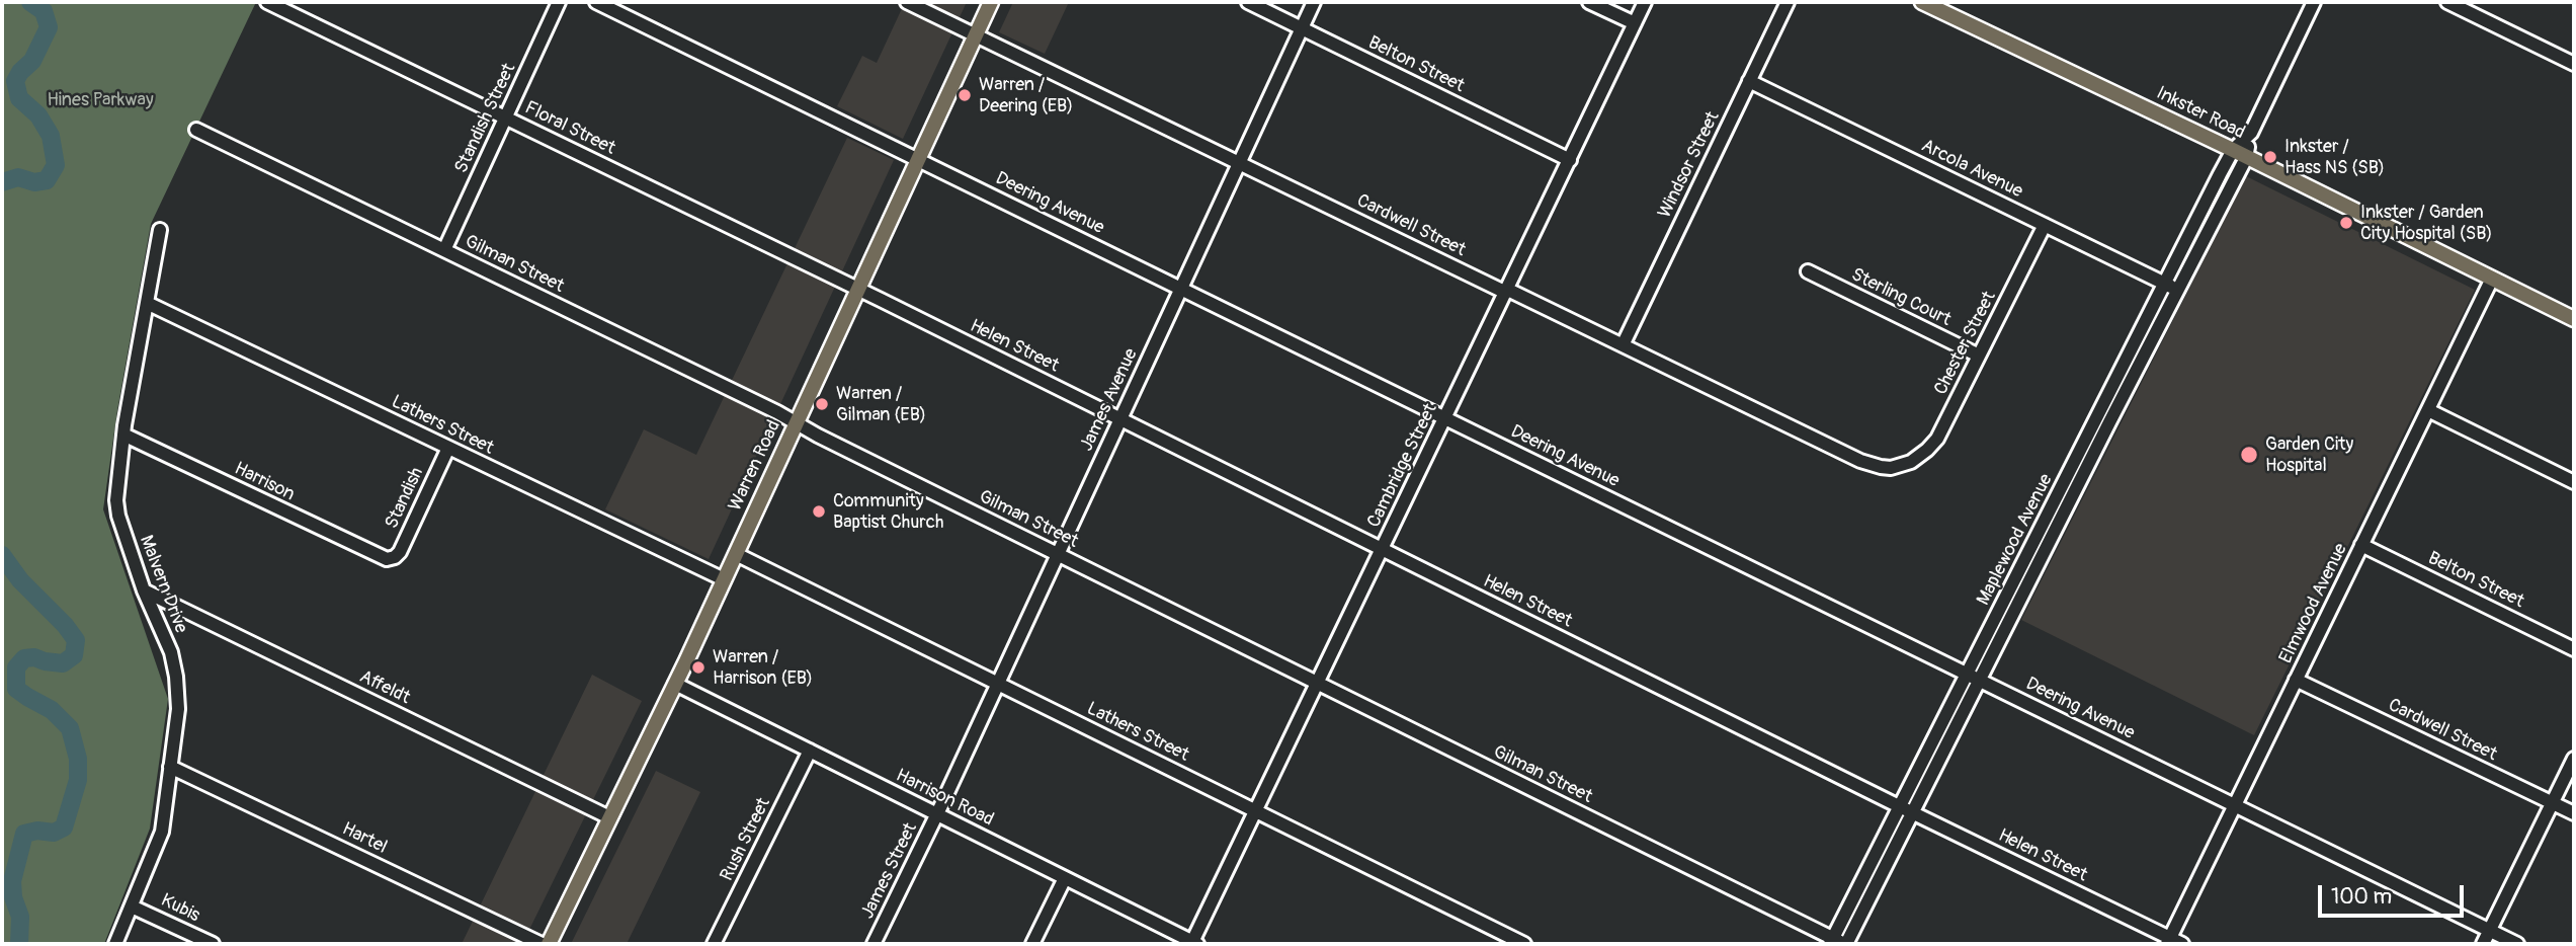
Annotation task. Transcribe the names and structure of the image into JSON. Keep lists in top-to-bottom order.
{
  "streets": {
    "main road": ["Inkster Road", "Warren Road"],
    "street": [
      "Belton Street",
      "Standish Street",
      "Floral Street",
      "Windsor Street",
      "Arcola Avenue",
      "Deering Avenue",
      "Cardwell Street",
      "Gilman Street",
      "Sterling Court",
      "Chester Street",
      "Helen Street",
      "James Avenue",
      "Lathers Street",
      "Cambridge Street",
      "Harrison",
      "Standish",
      "Maplewood Avenue",
      "Malvern Drive",
      "Elmwood Avenue",
      "Affeldt",
      "Harrison Road",
      "Hartel",
      "Rush Street",
      "James Street",
      "Kubis"
    ]
  },
  "crossings": [
    ["Belton Street", "James Avenue"],
    ["Belton Street", "Cambridge Street"],
    ["Belton Street", "Elmwood Avenue"],
    ["Inkster Road", "Maplewood Avenue"],
    ["Inkster Road", "Elmwood Avenue"],
    ["Standish Street", "Floral Street"],
    ["Standish Street", "Gilman Street"],
    ["Floral Street", "Helen Street"],
    ["Floral Street", "Warren Road"],
    ["Windsor Street", "Arcola Avenue"],
    ["Windsor Street", "Cardwell Street"],
    ["Arcola Avenue", "Chester Street"],
    ["Arcola Avenue", "Maplewood Avenue"],
    ["Deering Avenue", "James Avenue"],
    ["Deering Avenue", "Warren Road"],
    ["Deering Avenue", "Cambridge Street"],
    ["Deering Avenue", "Maplewood Avenue"],
    ["Deering Avenue", "Elmwood Avenue"],
    ["Cardwell Street", "Chester Street"],
    ["Cardwell Street", "James Avenue"],
    ["Cardwell Street", "Warren Road"],
    ["Cardwell Street", "Cambridge Street"],
    ["Cardwell Street", "Elmwood Avenue"],
    ["Gilman Street", "James Avenue"],
    ["Gilman Street", "Warren Road"],
    ["Gilman Street", "Cambridge Street"],
    ["Gilman Street", "Maplewood Avenue"],
    ["Sterling Court", "Chester Street"],
    ["Helen Street", "James Avenue"],
    ["Helen Street", "Warren Road"],
    ["Helen Street", "Cambridge Street"],
    ["Helen Street", "Maplewood Avenue"],
    ["Helen Street", "Elmwood Avenue"],
    ["James Avenue", "Lathers Street"],
    ["James Avenue", "Harrison Road"],
    ["James Avenue", "James Street"],
    ["Lathers Street", "Warren Road"],
    ["Lathers Street", "Cambridge Street"],
    ["Lathers Street", "Standish"],
    ["Lathers Street", "Malvern Drive"],
    ["Warren Road", "Affeldt"],
    ["Warren Road", "Harrison Road"],
    ["Cambridge Street", "Harrison Road"],
    ["Harrison", "Standish"],
    ["Harrison", "Malvern Drive"],
    ["Malvern Drive", "Affeldt"],
    ["Malvern Drive", "Hartel"],
    ["Malvern Drive", "Kubis"],
    ["Harrison Road", "Rush Street"],
    ["Harrison Road", "James Street"]
  ],
  "parks": ["Hines Parkway"],
  "places": [
    "Warren / Deering (EB)",
    "Inkster / Hass NS (SB)",
    "Inkster / Garden City Hospital (SB)",
    "Warren / Gilman (EB)",
    "Garden City Hospital",
    "Community Baptist Church",
    "Warren / Harrison (EB)"
  ],
  "scale_bar": "100 m"
}
